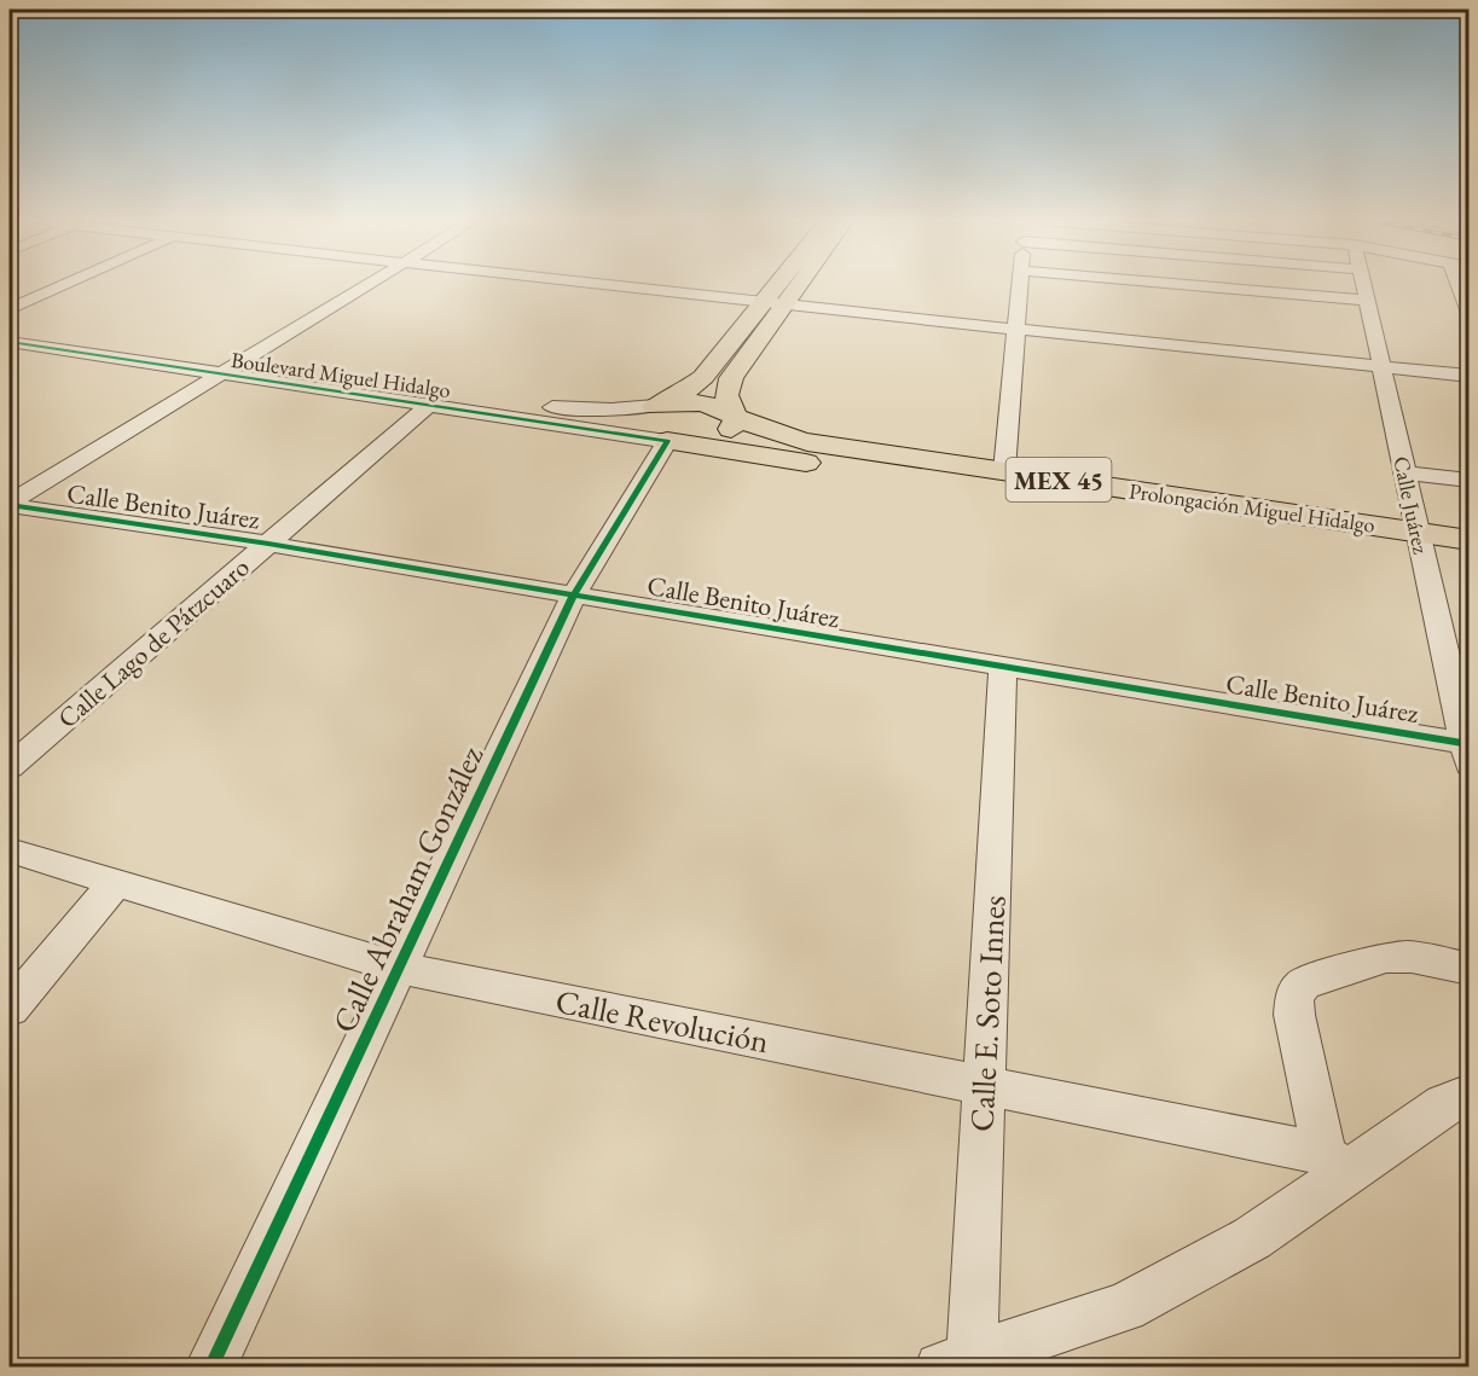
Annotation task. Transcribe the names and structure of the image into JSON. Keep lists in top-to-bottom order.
{
  "streets": {
    "main road": ["MEX 45", "Prolongación Miguel Hidalgo"],
    "street": [
      "Boulevard Miguel Hidalgo",
      "Calle Juárez",
      "Calle Benito Juárez",
      "Calle Lago de Pátzcuaro",
      "Calle Abraham González",
      "Calle E. Soto Innes",
      "Calle Revolución"
    ]
  },
  "crossings": [
    ["Boulevard Miguel Hidalgo", "MEX 45"],
    ["Boulevard Miguel Hidalgo", "Prolongación Miguel Hidalgo"],
    ["Boulevard Miguel Hidalgo", "Calle Lago de Pátzcuaro"],
    ["Boulevard Miguel Hidalgo", "Calle Abraham González"],
    ["MEX 45", "Prolongación Miguel Hidalgo"],
    ["MEX 45", "Calle Abraham González"],
    ["Calle Juárez", "Calle Benito Juárez"],
    ["Calle Juárez", "Prolongación Miguel Hidalgo"],
    ["Calle Benito Juárez", "Calle Lago de Pátzcuaro"],
    ["Calle Benito Juárez", "Calle Abraham González"],
    ["Calle Benito Juárez", "Calle E. Soto Innes"],
    ["Prolongación Miguel Hidalgo", "Calle Abraham González"],
    ["Calle Abraham González", "Calle Revolución"],
    ["Calle E. Soto Innes", "Calle Revolución"]
  ]
}
